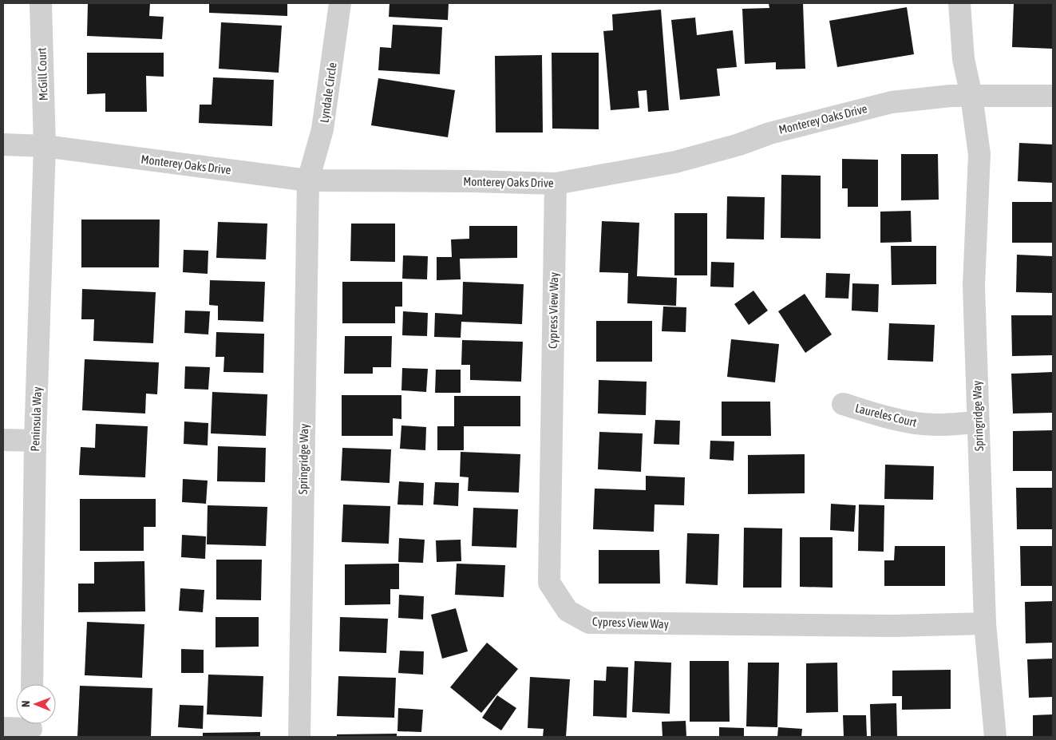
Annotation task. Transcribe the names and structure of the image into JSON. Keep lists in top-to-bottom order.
{
  "streets": {
    "street": [
      "McGill Court",
      "Lyndale Circle",
      "Monterey Oaks Drive",
      "Cypress View Way",
      "Laureles Court",
      "Springridge Way",
      "Peninsula Way"
    ]
  },
  "crossings": [
    ["McGill Court", "Monterey Oaks Drive"],
    ["McGill Court", "Peninsula Way"],
    ["Lyndale Circle", "Monterey Oaks Drive"],
    ["Lyndale Circle", "Springridge Way"],
    ["Monterey Oaks Drive", "Cypress View Way"],
    ["Monterey Oaks Drive", "Springridge Way"],
    ["Monterey Oaks Drive", "Peninsula Way"],
    ["Cypress View Way", "Springridge Way"],
    ["Laureles Court", "Springridge Way"]
  ],
  "north": "left"
}
